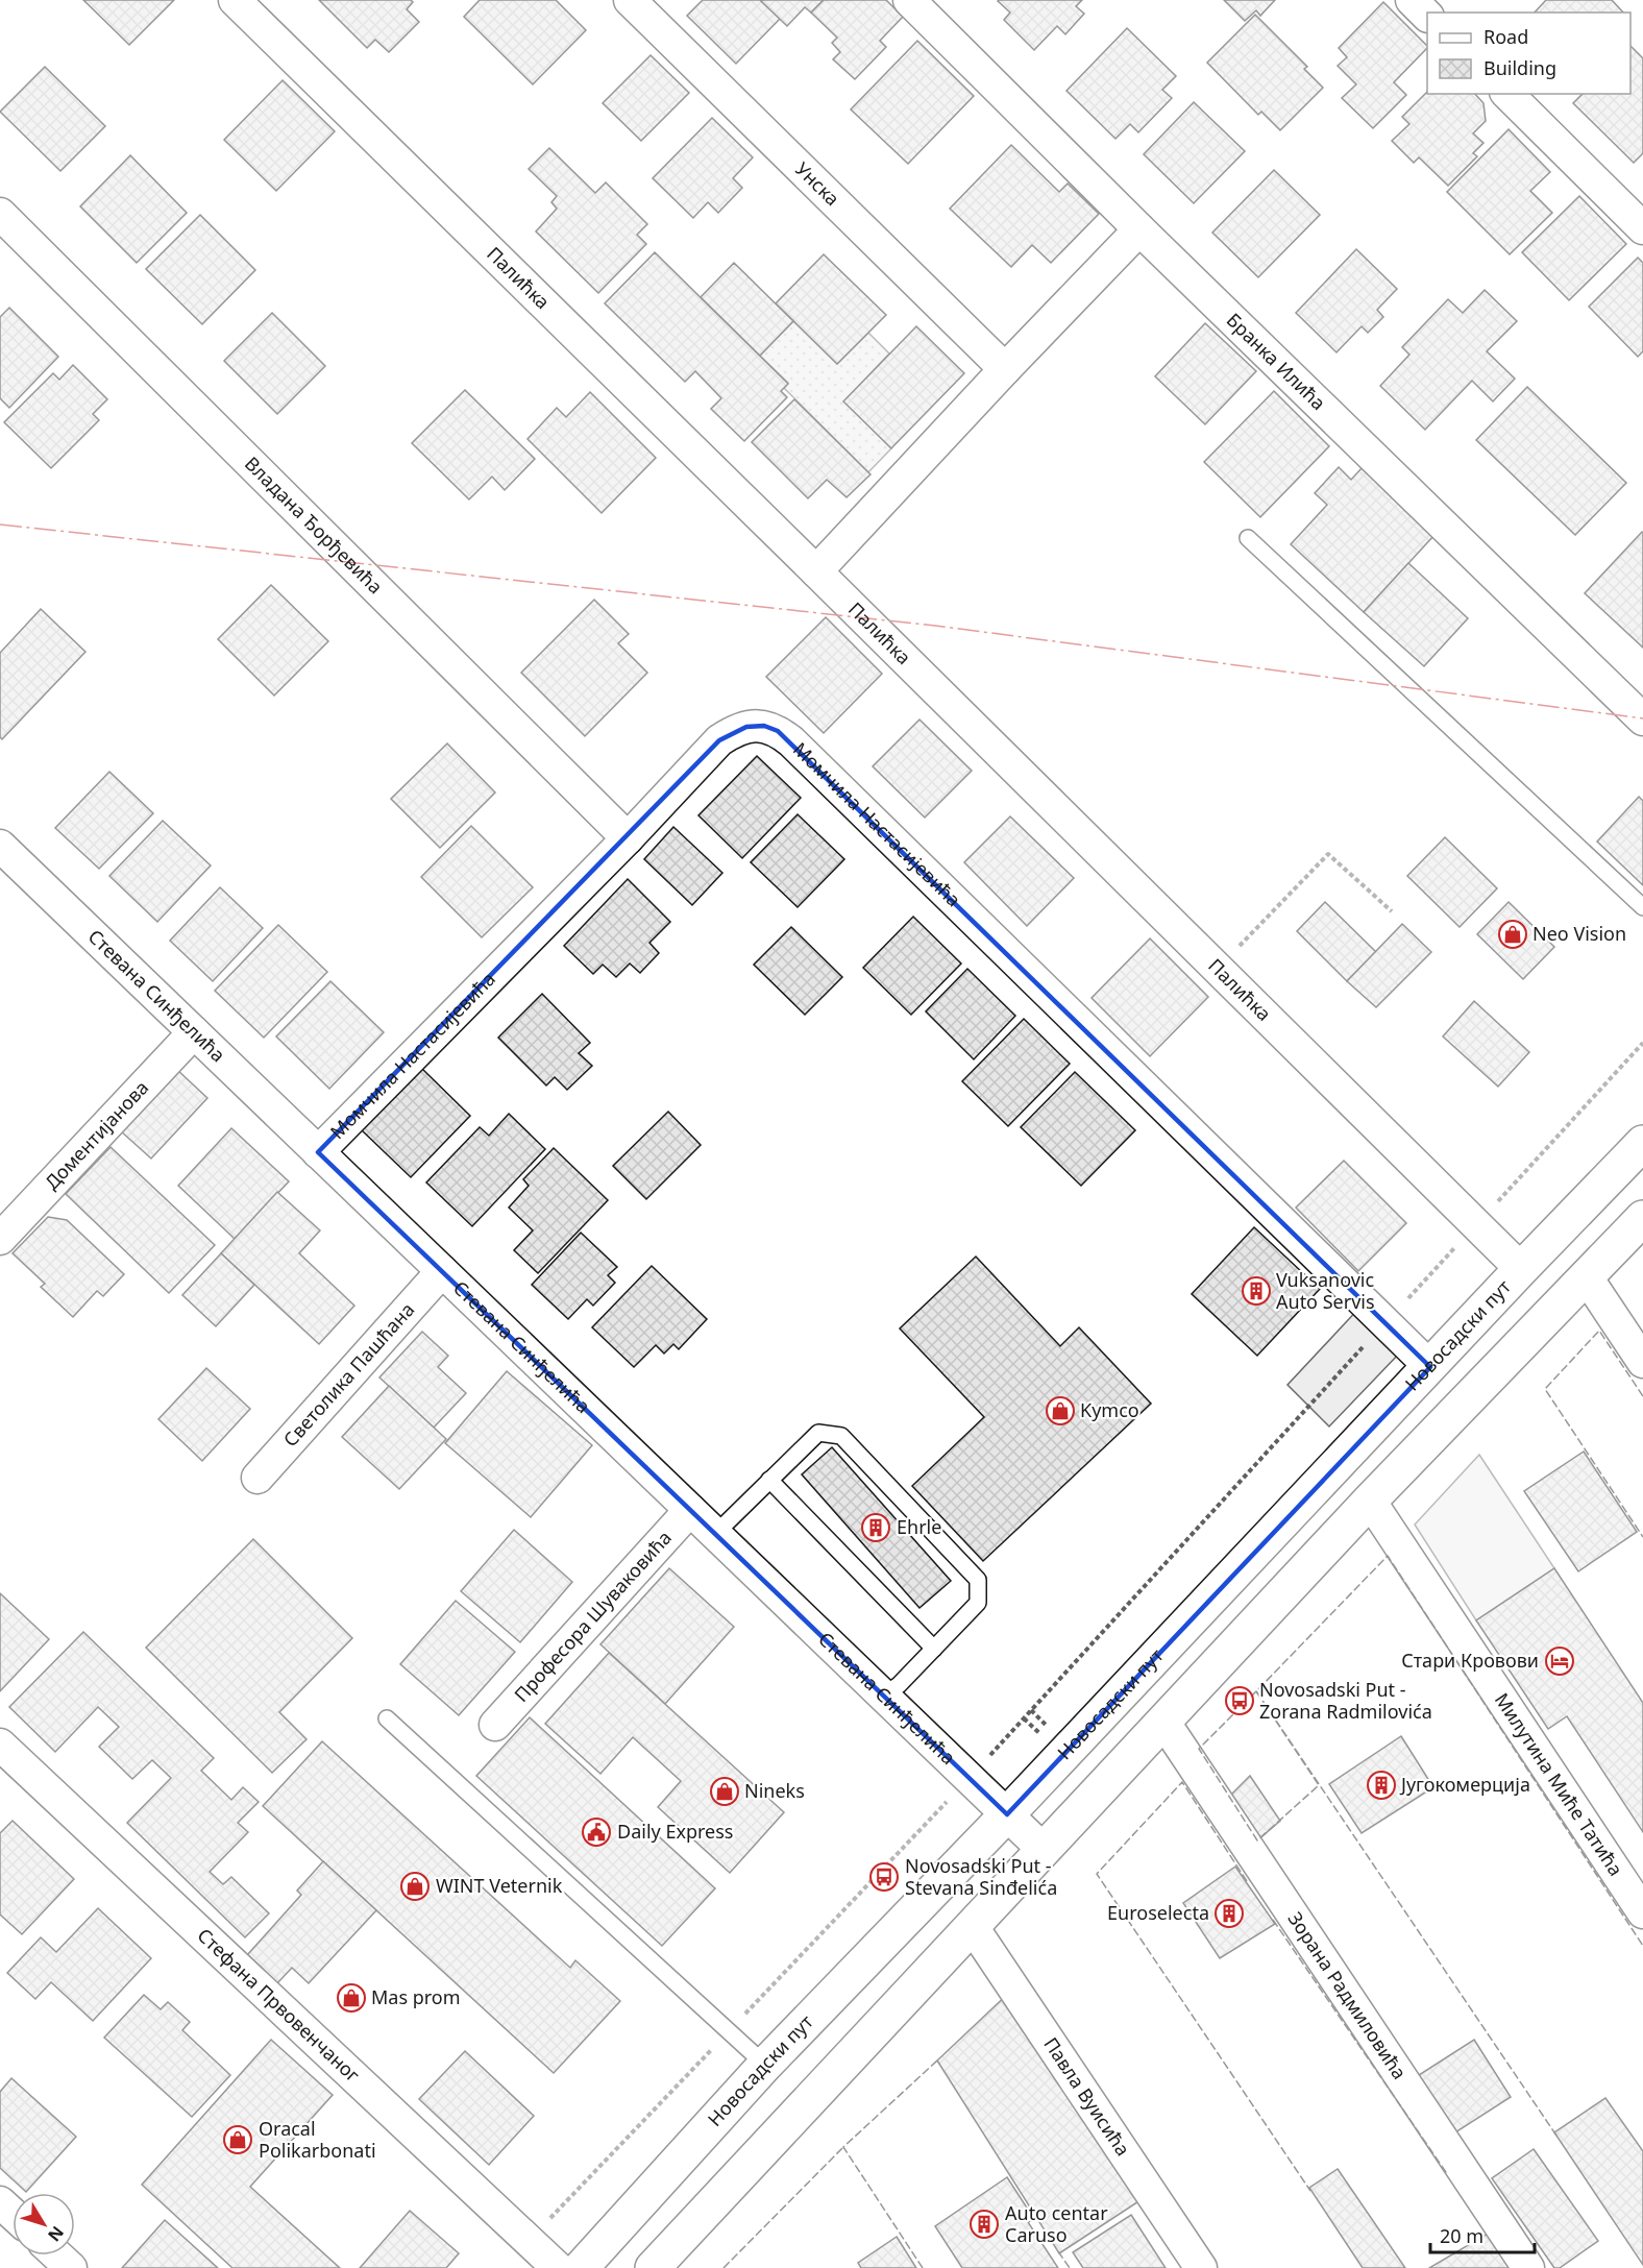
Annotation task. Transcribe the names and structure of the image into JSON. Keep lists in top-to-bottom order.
{
  "streets": {
    "main road": ["Новосадски пут"],
    "street": [
      "Унска",
      "Палићка",
      "Бранка Илића",
      "Владана Ђорђевића",
      "Момчила Настасијевића",
      "Стевана Синђелића",
      "Доментијанова",
      "Светолика Пашћана",
      "Професора Шуваковића",
      "Милутина Миће Татића",
      "Зорана Радмиловића",
      "Стефана Првовенчаног",
      "Павла Вуисића"
    ]
  },
  "crossings": [
    ["Палићка", "Новосадски пут"],
    ["Владана Ђорђевића", "Момчила Настасијевића"],
    ["Момчила Настасијевића", "Стевана Синђелића"],
    ["Момчила Настасијевића", "Новосадски пут"],
    ["Стевана Синђелића", "Доментијанова"],
    ["Стевана Синђелића", "Новосадски пут"],
    ["Стевана Синђелића", "Светолика Пашћана"],
    ["Стевана Синђелића", "Професора Шуваковића"]
  ],
  "places": {
    "shop": [
      "Neo Vision",
      "Kymco",
      "Nineks",
      "WINT Veternik",
      "Mas prom",
      "Oracal Polikarbonati"
    ],
    "building": [
      "Vuksanovic Auto Servis",
      "Ehrle",
      "Југокомерција",
      "Euroselecta",
      "Auto centar Caruso"
    ],
    "hotel": ["Стари Кровови"],
    "bus stop": ["Novosadski Put - Zorana Radmilovića", "Novosadski Put - Stevana Sinđelića"],
    "public building": ["Daily Express"]
  },
  "legend": ["Road", "Building"],
  "scale_bar": "20 m",
  "north": "bottom right"
}
